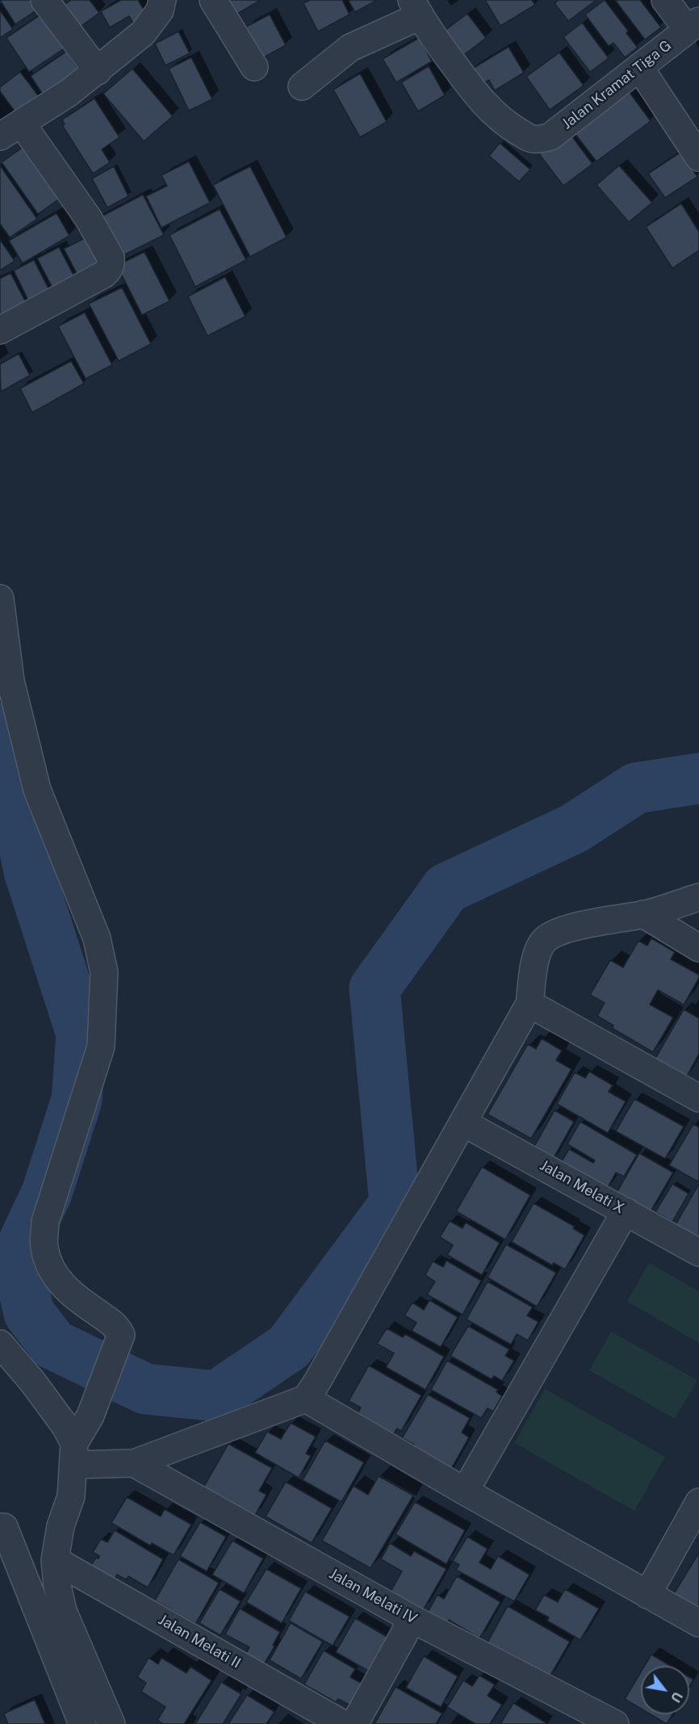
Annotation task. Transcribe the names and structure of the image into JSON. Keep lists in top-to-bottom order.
{
  "streets": {
    "street": [
      "Jalan Kramat Tiga G",
      "Jalan Melati X",
      "Jalan Melati IV",
      "Jalan Melati II"
    ]
  },
  "north": "bottom right"
}
